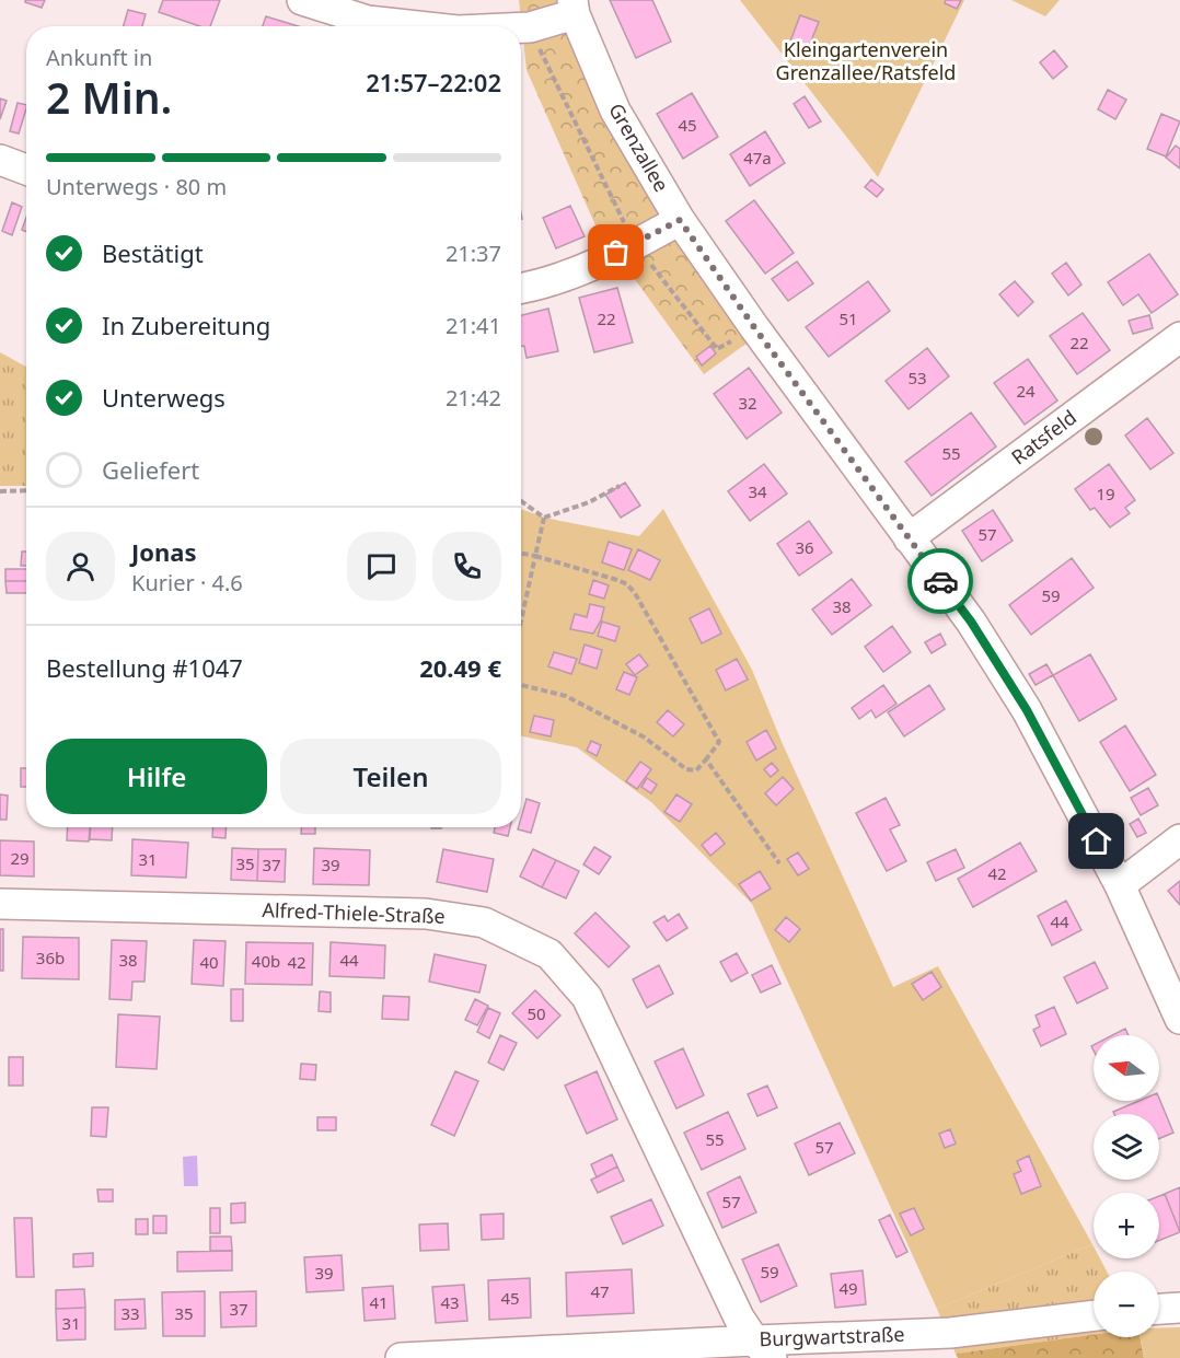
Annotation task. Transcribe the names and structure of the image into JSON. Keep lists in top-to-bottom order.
{
  "streets": {
    "street": [
      "Grenzallee",
      "Ratsfeld",
      "Alfred-Thiele-Straße",
      "Burgwartstraße"
    ]
  },
  "crossings": [
    ["Grenzallee", "Ratsfeld"],
    ["Alfred-Thiele-Straße", "Burgwartstraße"]
  ],
  "parks": ["Kleingartenverein Grenzallee/Ratsfeld"],
  "house_numbers": [
    "45",
    "47a",
    "22",
    "51",
    "22",
    "53",
    "24",
    "32",
    "55",
    "34",
    "19",
    "57",
    "36",
    "59",
    "38",
    "29",
    "31",
    "35",
    "37",
    "39",
    "42",
    "44",
    "36b",
    "38",
    "44",
    "40b",
    "40",
    "42",
    "50",
    "55",
    "57",
    "57",
    "59",
    "39",
    "49",
    "47",
    "45",
    "41",
    "43",
    "37",
    "33",
    "35",
    "31"
  ],
  "north": "left",
  "page": {
    "heading": ["2 Min.", "Ankunft in", "21:57–22:02"],
    "panel": [
      "Jonas",
      "Kurier · 4.6",
      "Bestellung #1047",
      "20.49 €"
    ],
    "bar": "Unterwegs · 80 m",
    "list": [
      ["Bestätigt", "21:37"],
      ["In Zubereitung", "21:41"],
      ["Unterwegs", "21:42"],
      "Geliefert"
    ],
    "buttons": ["Hilfe", "Teilen"],
    "map_buttons": ["+", "−"]
  }
}
